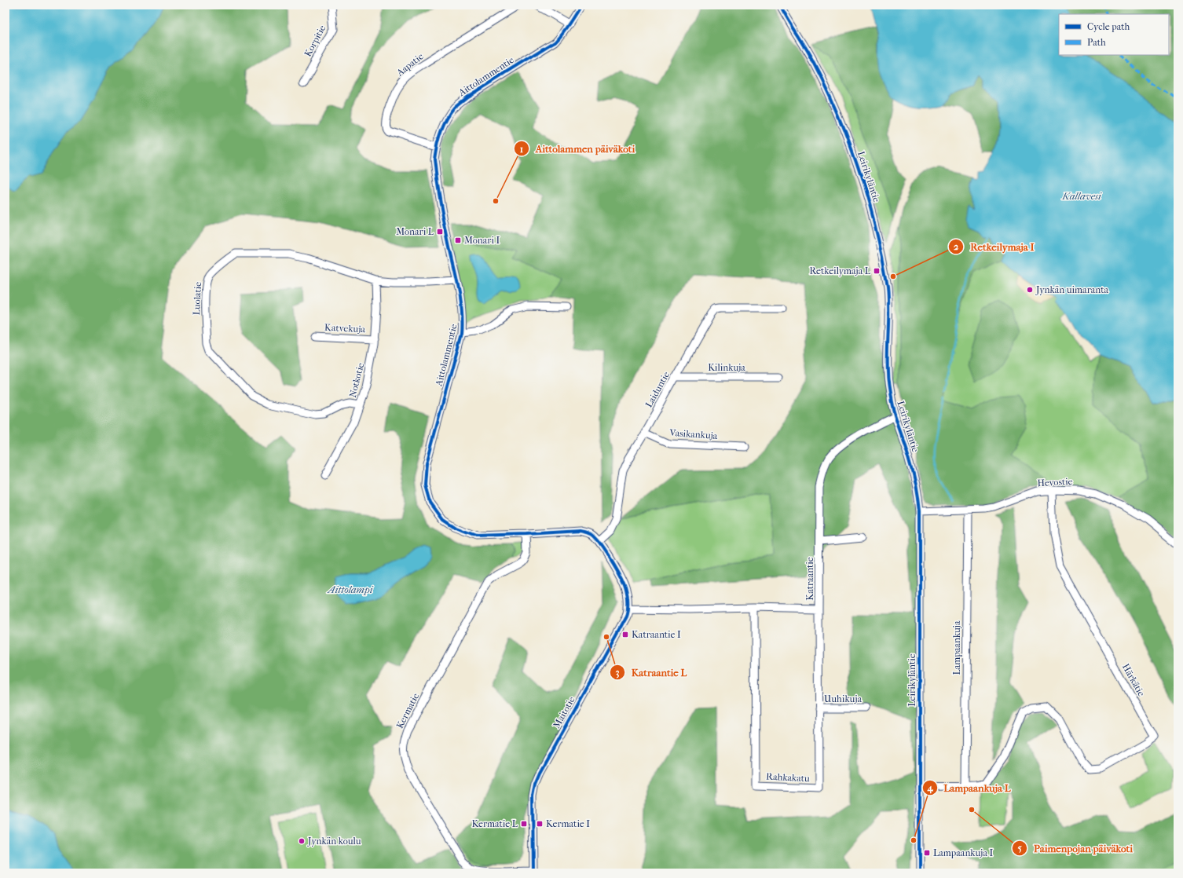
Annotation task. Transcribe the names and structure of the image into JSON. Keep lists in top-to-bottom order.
{
  "streets": {
    "street": [
      "Korpitie",
      "Aapatie",
      "Aittolammentie",
      "Leirikyläntie",
      "Luolatie",
      "Katvekuja",
      "Kilinkuja",
      "Notkotie",
      "Laiduntie",
      "Vasikankuja",
      "Hevostie",
      "Katraantie",
      "Lampaankuja",
      "Härkätie",
      "Uuhikuja",
      "Kermatie",
      "Maitotie",
      "Rahkakatu"
    ]
  },
  "crossings": [
    ["Aapatie", "Aittolammentie"],
    ["Aittolammentie", "Luolatie"],
    ["Aittolammentie", "Laiduntie"],
    ["Aittolammentie", "Kermatie"],
    ["Aittolammentie", "Maitotie"],
    ["Leirikyläntie", "Hevostie"],
    ["Leirikyläntie", "Katraantie"],
    ["Luolatie", "Notkotie"],
    ["Katvekuja", "Notkotie"],
    ["Kilinkuja", "Laiduntie"],
    ["Laiduntie", "Vasikankuja"],
    ["Hevostie", "Lampaankuja"],
    ["Hevostie", "Härkätie"],
    ["Katraantie", "Maitotie"],
    ["Katraantie", "Rahkakatu"],
    ["Lampaankuja", "Härkätie"],
    ["Uuhikuja", "Rahkakatu"],
    ["Kermatie", "Maitotie"]
  ],
  "water": ["Kallavesi", "Aittolampi"],
  "places": {
    "other": [
      "Aittolammen päiväkoti",
      "Retkeilymaja I",
      "Jynkän uimaranta",
      "Katraantie L",
      "Paimenpojan päiväkoti",
      "Lampaankuja L",
      "Jynkän koulu"
    ],
    "transit": [
      "Monari L",
      "Monari I",
      "Retkeilymaja L",
      "Katraantie I",
      "Kermatie L",
      "Kermatie I",
      "Lampaankuja I"
    ]
  },
  "legend": ["Cycle path", "Path"]
}
